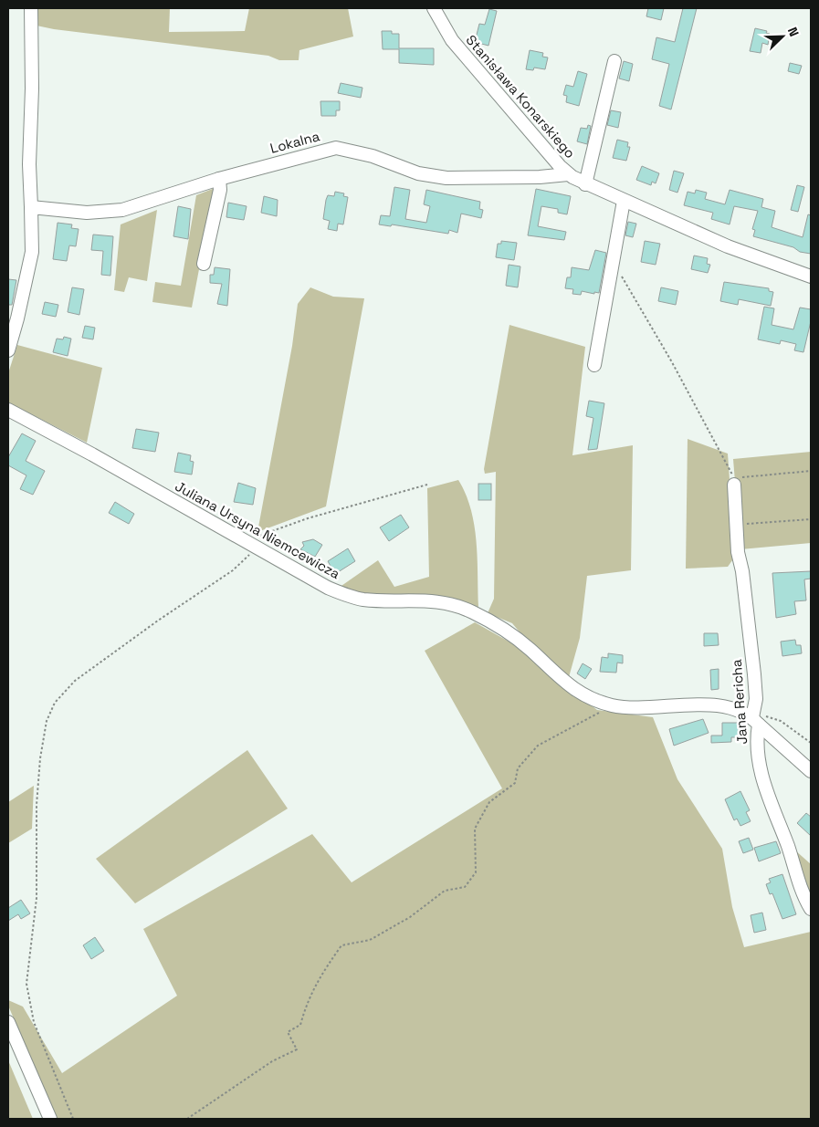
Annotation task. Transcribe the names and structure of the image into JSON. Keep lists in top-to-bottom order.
{
  "streets": {
    "street": [
      "Stanisława Konarskiego",
      "Lokalna",
      "Juliana Ursyna Niemcewicza",
      "Jana Rericha"
    ]
  },
  "crossings": [
    ["Stanisława Konarskiego", "Lokalna"],
    ["Juliana Ursyna Niemcewicza", "Jana Rericha"]
  ],
  "north": "top right"
}
